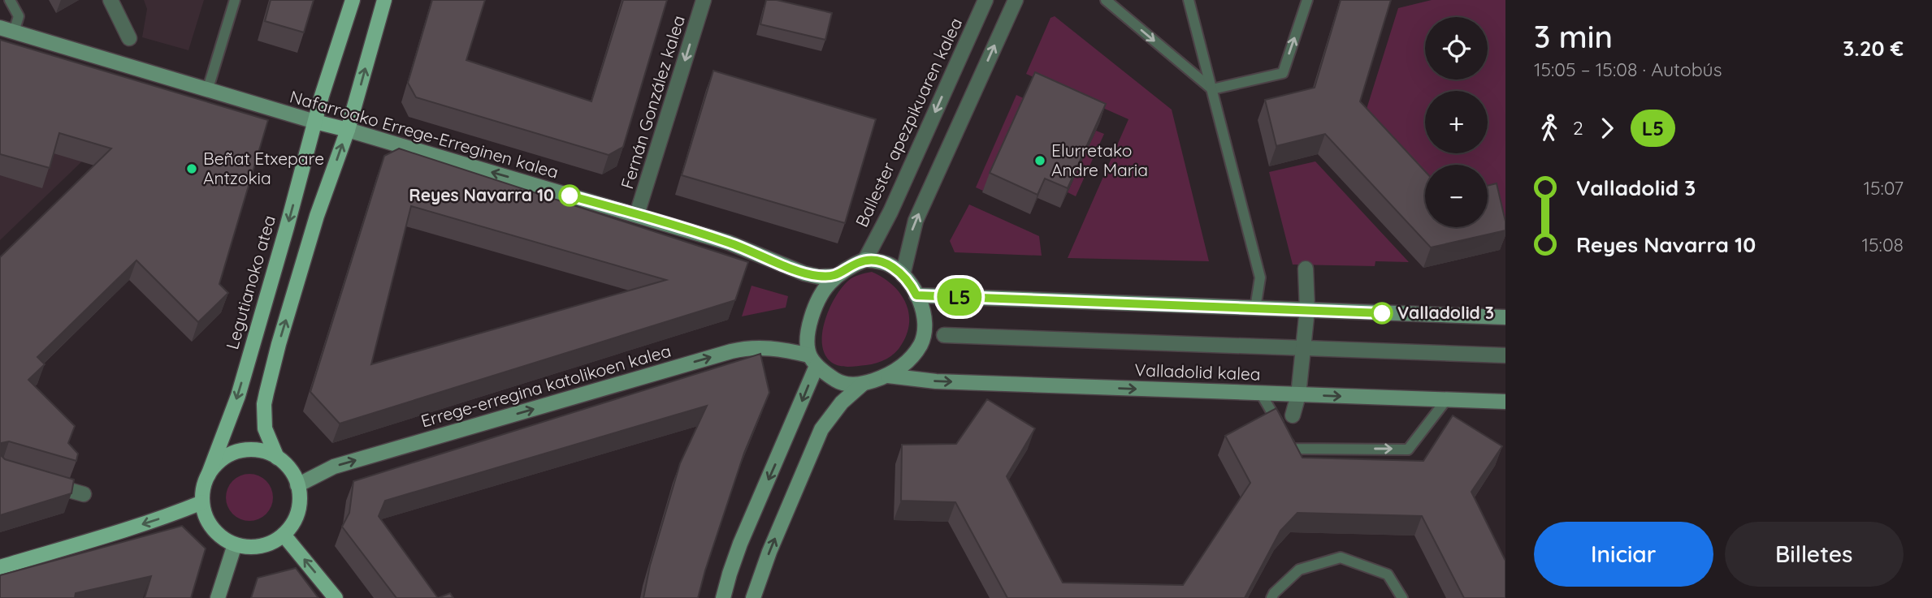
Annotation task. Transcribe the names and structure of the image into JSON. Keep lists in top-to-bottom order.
{
  "streets": {
    "main road": [
      "Nafarroako Errege-Erreginen kalea",
      "Legutianoko atea",
      "Valladolid kalea",
      "Errege-erregina katolikoen kalea"
    ],
    "street": ["Fernán González kalea", "Ballester apezpikuaren kalea"]
  },
  "crossings": [
    ["Fernán González kalea", "Nafarroako Errege-Erreginen kalea"],
    ["Ballester apezpikuaren kalea", "Nafarroako Errege-Erreginen kalea"],
    ["Ballester apezpikuaren kalea", "Valladolid kalea"],
    ["Ballester apezpikuaren kalea", "Errege-erregina katolikoen kalea"],
    ["Nafarroako Errege-Erreginen kalea", "Legutianoko atea"],
    ["Nafarroako Errege-Erreginen kalea", "Valladolid kalea"],
    ["Nafarroako Errege-Erreginen kalea", "Errege-erregina katolikoen kalea"],
    ["Legutianoko atea", "Errege-erregina katolikoen kalea"],
    ["Valladolid kalea", "Errege-erregina katolikoen kalea"]
  ],
  "one_way": ["Fernán González kalea", "Errege-erregina katolikoen kalea"],
  "places": [
    "Elurretako Andre Maria",
    "Beñat Etxepare Antzokia",
    "Reyes Navarra 10",
    "Valladolid 3"
  ],
  "lines": ["bus line L5"],
  "page": {
    "on_map": "L5",
    "heading": ["3 min", "15:05 – 15:08 · Autobús", "3.20 €"],
    "map_buttons": ["+", "−"],
    "legs": ["2", "L5"],
    "list": [
      {
        "name": "Valladolid 3",
        "value": "15:07"
      },
      {
        "name": "Reyes Navarra 10",
        "value": "15:08"
      }
    ],
    "buttons": ["Iniciar", "Billetes"]
  }
}
